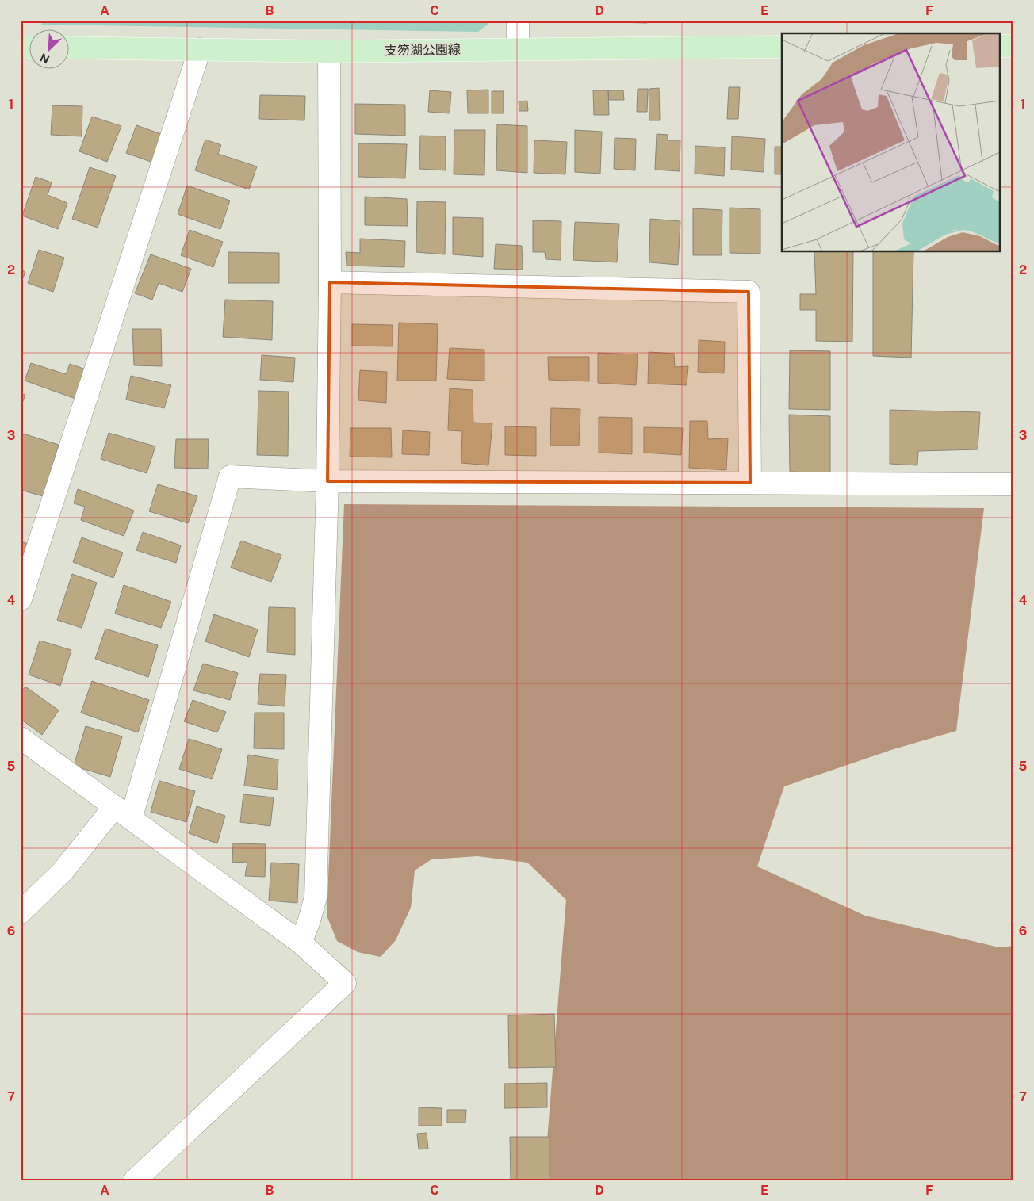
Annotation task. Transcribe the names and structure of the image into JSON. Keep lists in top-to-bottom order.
{
  "streets": {
    "main road": ["支笏湖公園線"]
  },
  "north": "bottom left",
  "grid": {
    "columns": [
      "A",
      "B",
      "C",
      "D",
      "E",
      "F"
    ],
    "rows": [
      "1",
      "2",
      "3",
      "4",
      "5",
      "6",
      "7"
    ]
  }
}
